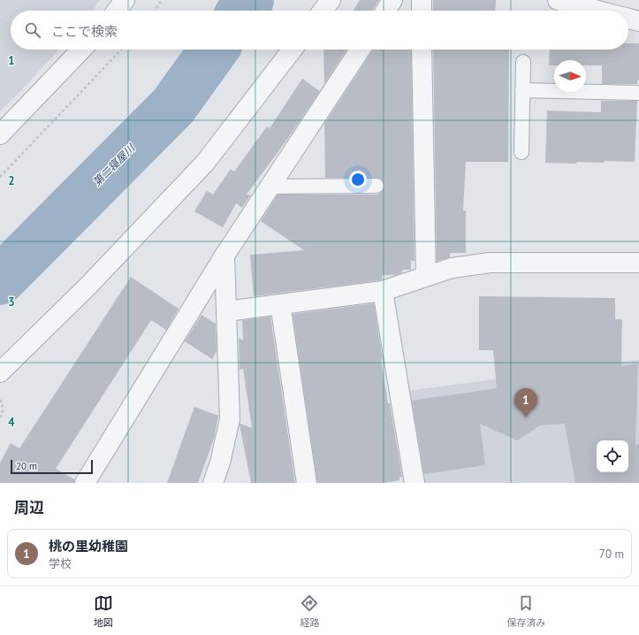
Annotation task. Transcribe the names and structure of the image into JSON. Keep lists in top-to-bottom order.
{
  "water": ["第二寝屋川"],
  "scale_bar": "20 m",
  "north": "right",
  "page": {
    "search": "ここで検索",
    "pins": "1",
    "scale": "20 m",
    "heading": "周辺",
    "list": [
      {
        "mark": "1",
        "name": "桃の里幼稚園",
        "note": "学校",
        "value": "70 m"
      }
    ],
    "nav": ["地図", "経路", "保存済み"]
  },
  "grid": {
    "rows": [
      "1",
      "2",
      "3",
      "4"
    ]
  }
}
